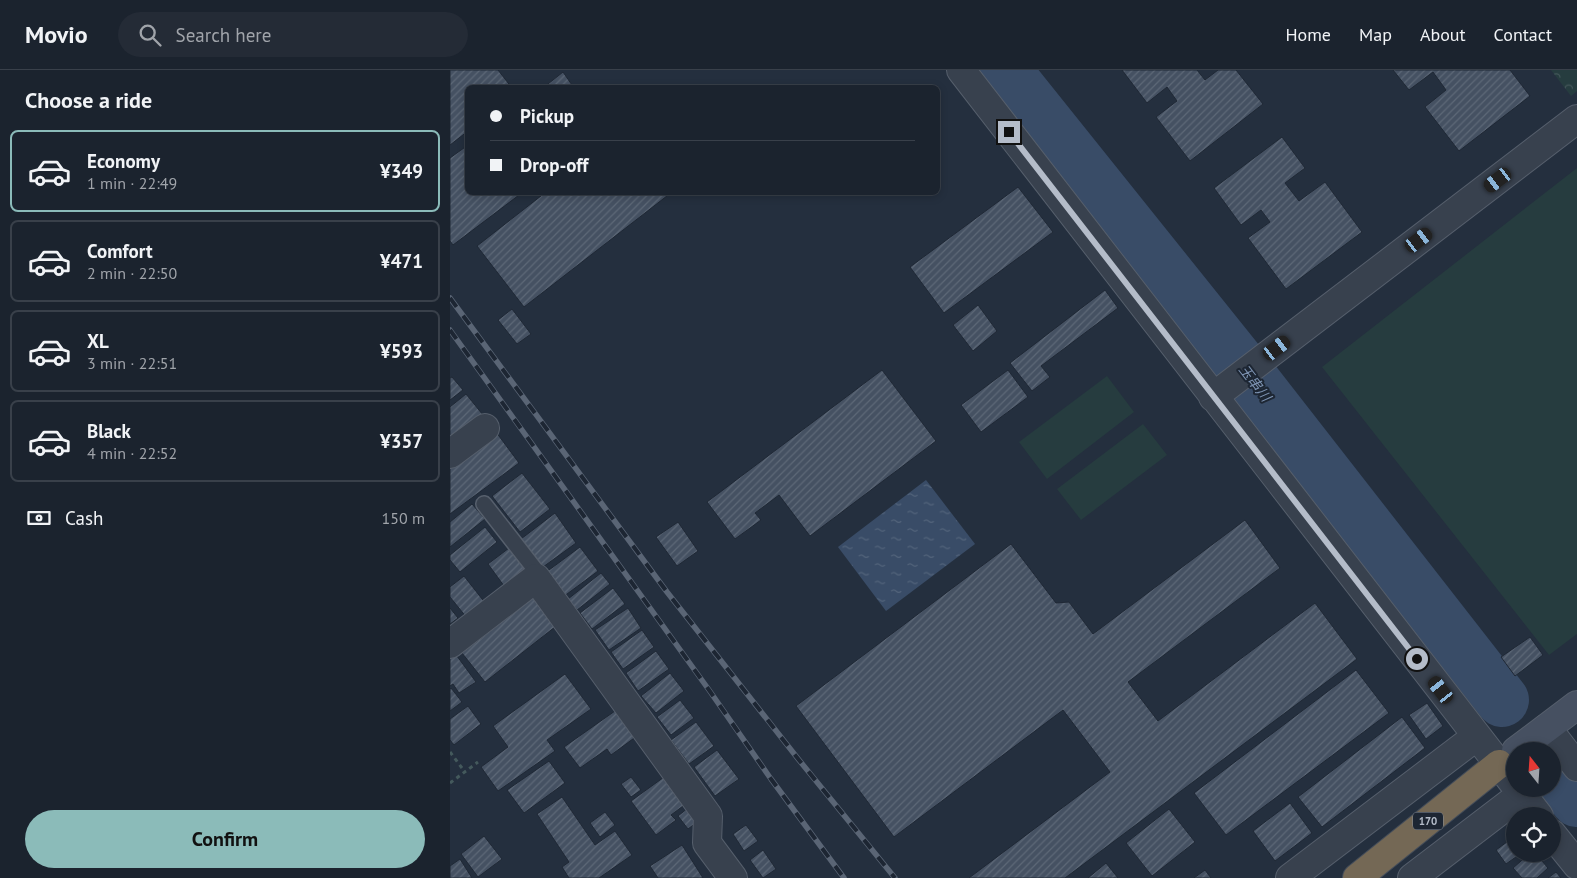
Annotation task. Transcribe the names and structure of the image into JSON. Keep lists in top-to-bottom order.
{
  "streets": {
    "highway": ["170"]
  },
  "water": ["玉串川"],
  "north": "top",
  "page": {
    "header": "Movio",
    "search": "Search here",
    "nav": [
      "Home",
      "Map",
      "About",
      "Contact"
    ],
    "heading": "Choose a ride",
    "banner": ["Pickup", "Drop-off"],
    "list": [
      {
        "name": "Economy",
        "note": "1 min · 22:49",
        "value": "¥349"
      },
      {
        "name": "Comfort",
        "note": "2 min · 22:50",
        "value": "¥471"
      },
      {
        "name": "XL",
        "note": "3 min · 22:51",
        "value": "¥593"
      },
      {
        "name": "Black",
        "note": "4 min · 22:52",
        "value": "¥357"
      }
    ],
    "pay": ["Cash", "150 m"],
    "buttons": "Confirm"
  }
}
